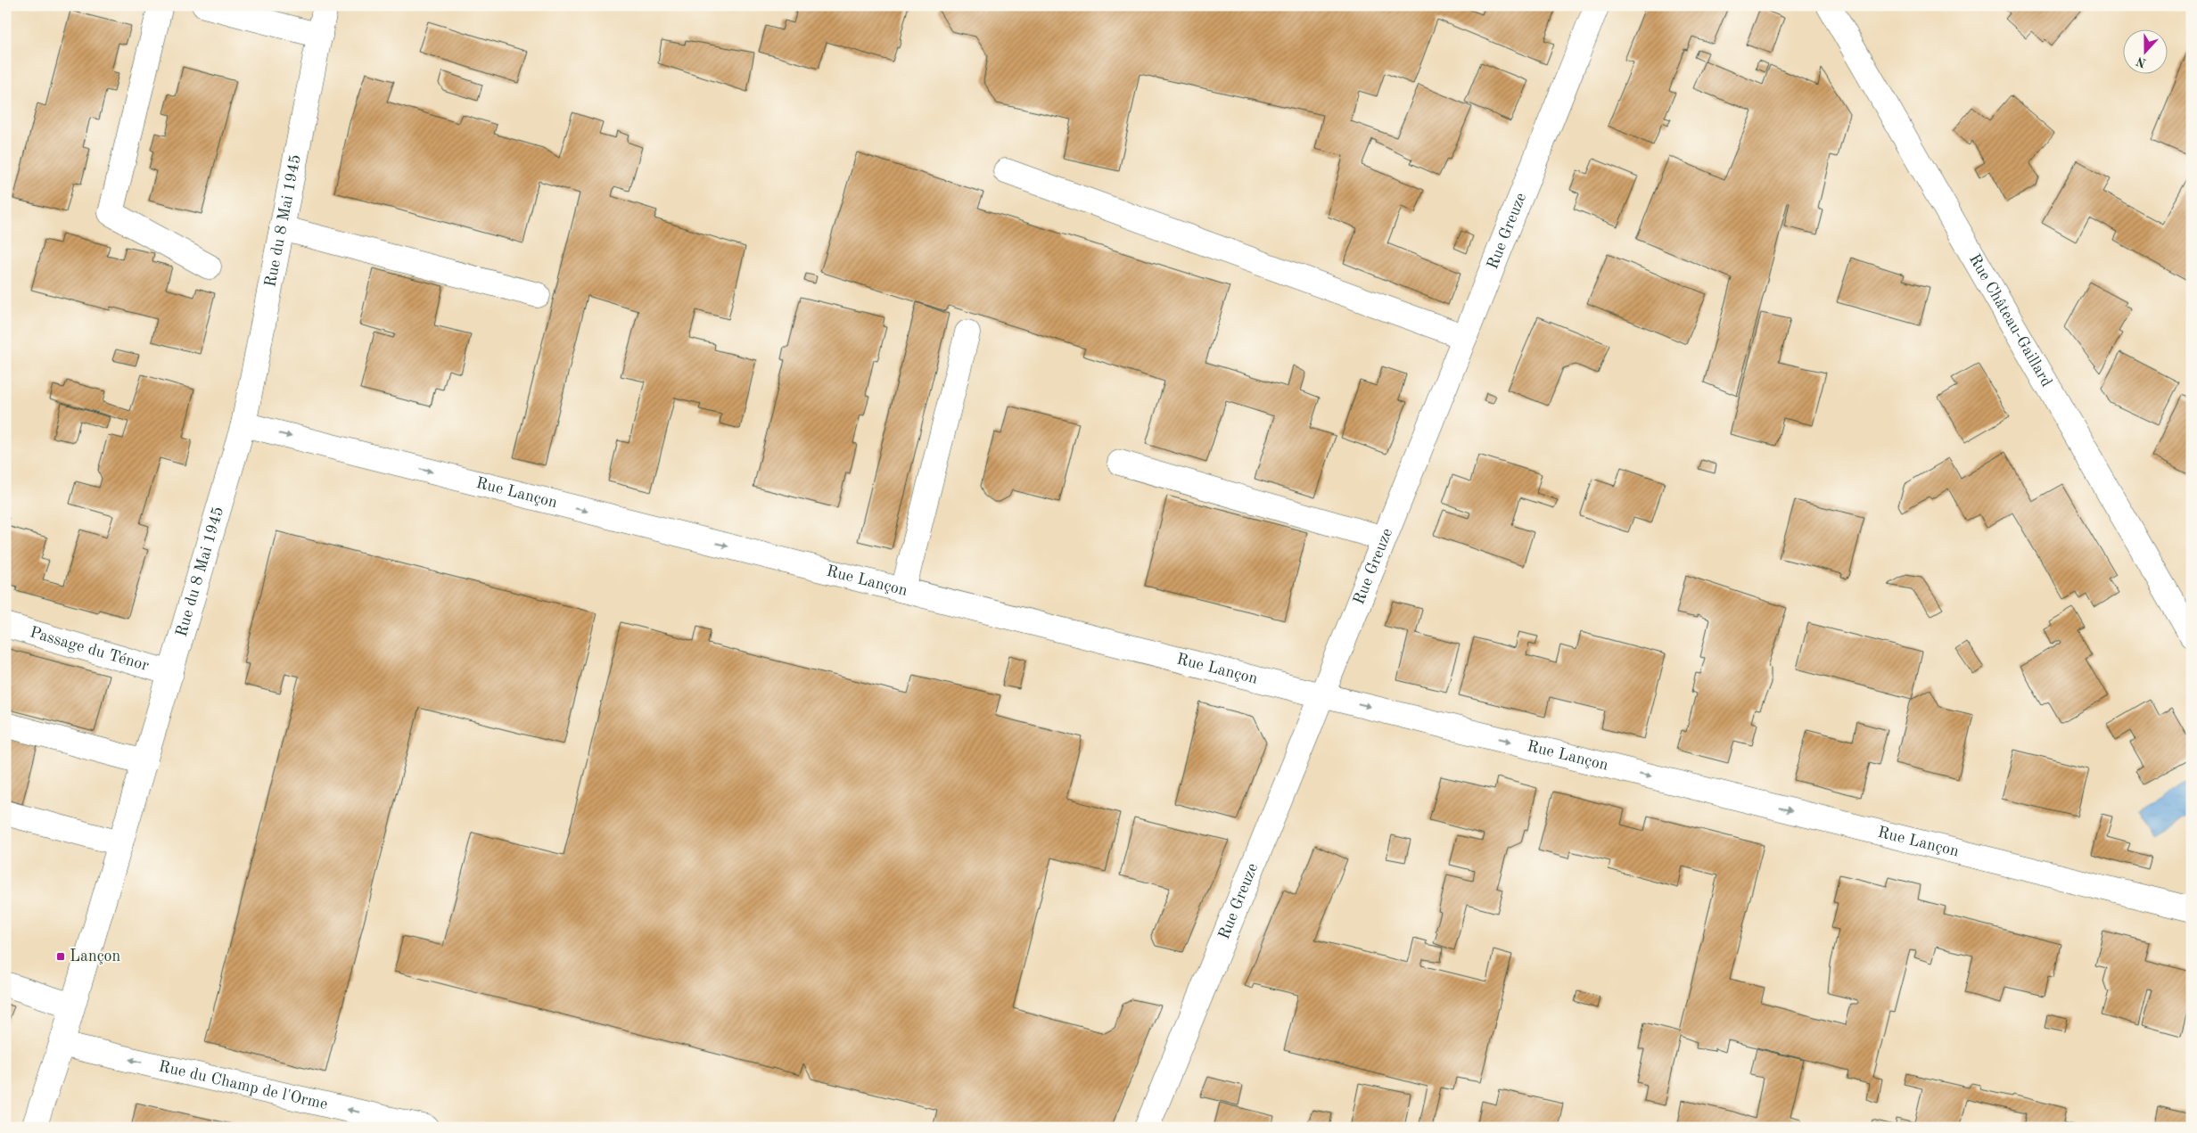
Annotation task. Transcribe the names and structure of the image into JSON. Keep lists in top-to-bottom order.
{
  "streets": {
    "street": [
      "Rue du 8 Mai 1945",
      "Rue Greuze",
      "Rue Château-Gaillard",
      "Rue Lançon",
      "Passage du Ténor",
      "Rue du Champ de l'Orme"
    ]
  },
  "crossings": [
    ["Rue du 8 Mai 1945", "Rue Lançon"],
    ["Rue du 8 Mai 1945", "Passage du Ténor"],
    ["Rue du 8 Mai 1945", "Rue du Champ de l'Orme"],
    ["Rue Greuze", "Rue Lançon"]
  ],
  "one_way": ["Rue Lançon", "Rue du Champ de l'Orme"],
  "places": {
    "transit": ["Lançon"]
  },
  "north": "bottom"
}
